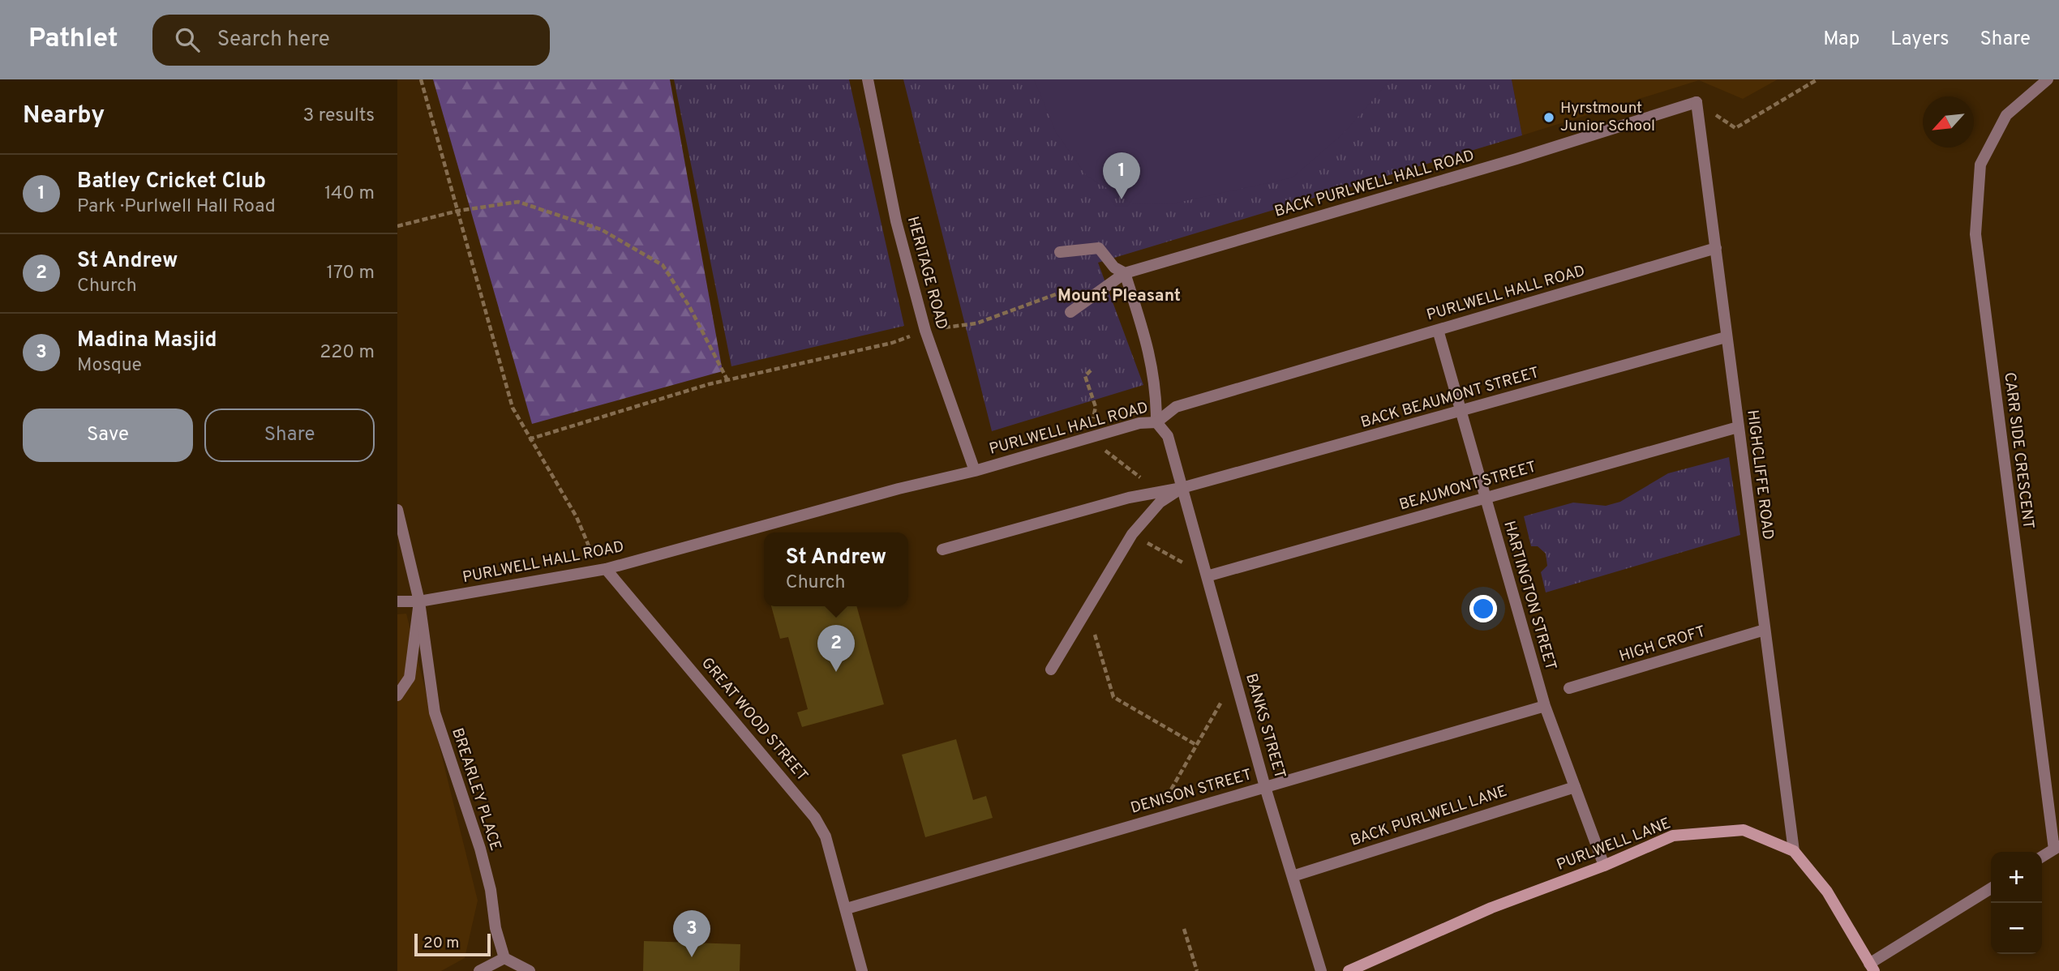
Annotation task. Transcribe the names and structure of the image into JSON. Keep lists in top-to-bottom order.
{
  "streets": {
    "street": [
      "BACK PURLWELL HALL ROAD",
      "HERITAGE ROAD",
      "PURLWELL HALL ROAD",
      "BACK BEAUMONT STREET",
      "CARR SIDE CRESCENT",
      "HIGHCLIFFE ROAD",
      "BEAUMONT STREET",
      "HARTINGTON STREET",
      "HIGH CROFT",
      "GREAT WOOD STREET",
      "BANKS STREET",
      "BREARLEY PLACE",
      "DENISON STREET",
      "BACK PURLWELL LANE",
      "PURLWELL LANE"
    ]
  },
  "crossings": [
    ["BACK PURLWELL HALL ROAD", "HIGHCLIFFE ROAD"],
    ["HERITAGE ROAD", "PURLWELL HALL ROAD"],
    ["PURLWELL HALL ROAD", "HIGHCLIFFE ROAD"],
    ["PURLWELL HALL ROAD", "HARTINGTON STREET"],
    ["PURLWELL HALL ROAD", "GREAT WOOD STREET"],
    ["PURLWELL HALL ROAD", "BANKS STREET"],
    ["PURLWELL HALL ROAD", "BREARLEY PLACE"],
    ["BACK BEAUMONT STREET", "HIGHCLIFFE ROAD"],
    ["BACK BEAUMONT STREET", "HARTINGTON STREET"],
    ["BACK BEAUMONT STREET", "BANKS STREET"],
    ["HIGHCLIFFE ROAD", "BEAUMONT STREET"],
    ["HIGHCLIFFE ROAD", "HIGH CROFT"],
    ["HIGHCLIFFE ROAD", "PURLWELL LANE"],
    ["BEAUMONT STREET", "HARTINGTON STREET"],
    ["BEAUMONT STREET", "BANKS STREET"],
    ["HARTINGTON STREET", "DENISON STREET"],
    ["HARTINGTON STREET", "BACK PURLWELL LANE"],
    ["HARTINGTON STREET", "PURLWELL LANE"],
    ["GREAT WOOD STREET", "DENISON STREET"],
    ["BANKS STREET", "DENISON STREET"],
    ["BANKS STREET", "BACK PURLWELL LANE"]
  ],
  "districts": ["Mount Pleasant"],
  "places": ["Hyrstmount Junior School"],
  "scale_bar": "20 m",
  "north": "bottom left",
  "page": {
    "header": "Pathlet",
    "search": "Search here",
    "nav": ["Map", "Layers", "Share"],
    "heading": ["Nearby", "3 results"],
    "pins": ["1", "2", "3"],
    "list": [
      {
        "mark": "1",
        "name": "Batley Cricket Club",
        "note": "Park · Purlwell Hall Road",
        "value": "140 m"
      },
      {
        "mark": "2",
        "name": "St Andrew",
        "note": "Church",
        "value": "170 m"
      },
      {
        "mark": "3",
        "name": "Madina Masjid",
        "note": "Mosque",
        "value": "220 m"
      }
    ],
    "buttons": ["Save", "Share"],
    "popup": ["St Andrew", "Church"],
    "map_buttons": ["+", "−"],
    "scale": "20 m"
  }
}
